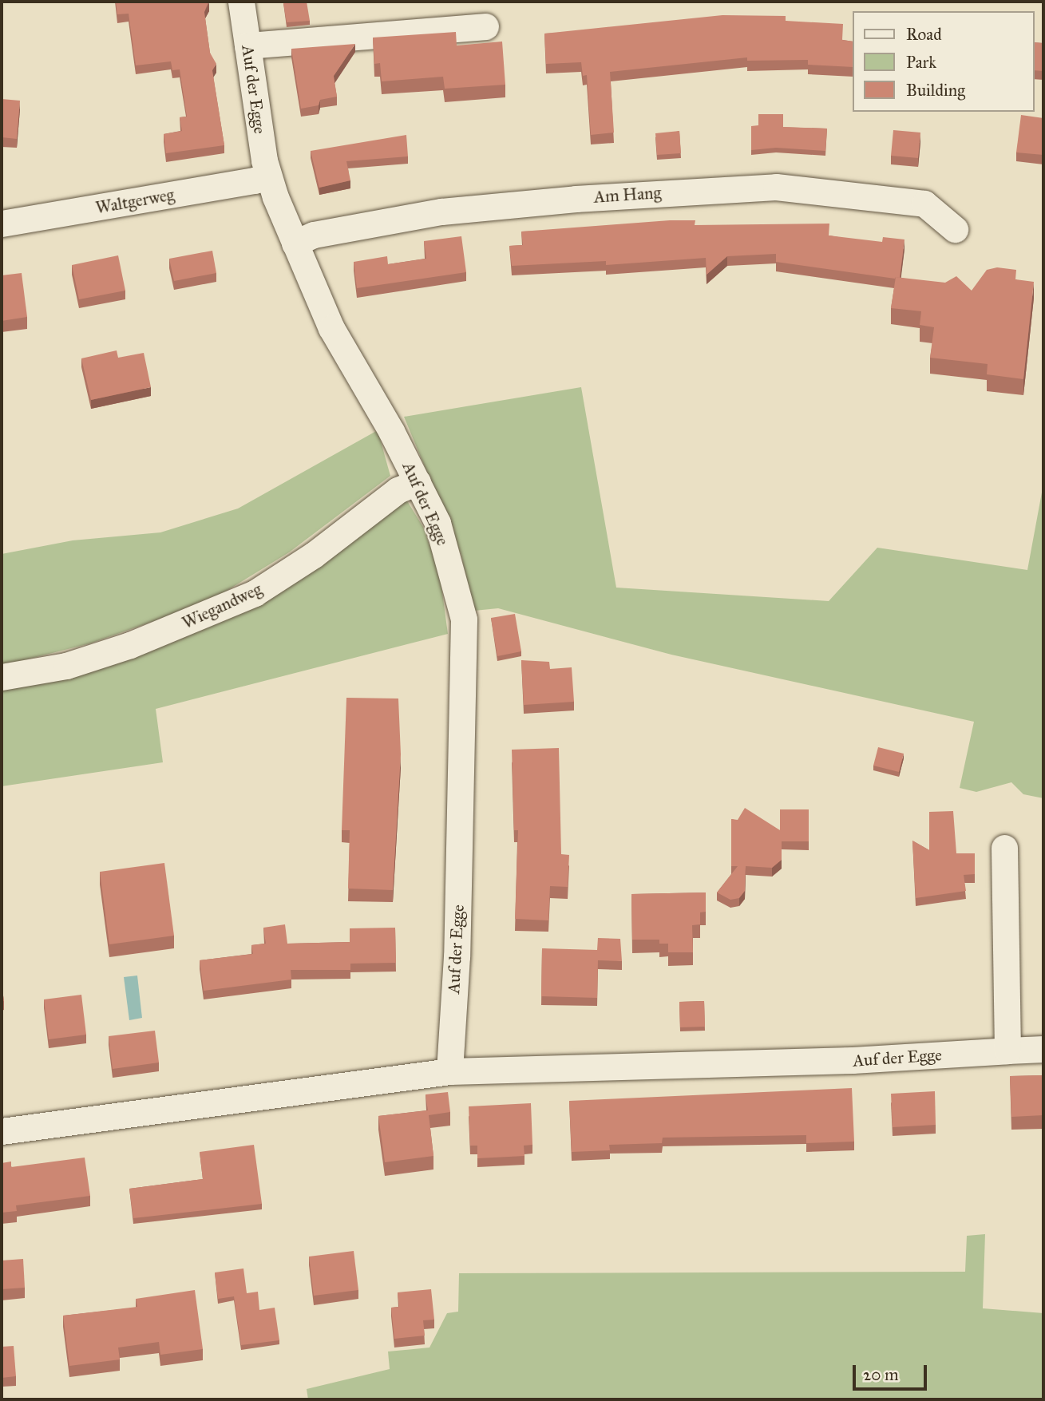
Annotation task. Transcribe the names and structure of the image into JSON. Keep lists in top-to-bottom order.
{
  "streets": {
    "street": [
      "Auf der Egge",
      "Am Hang",
      "Waltgerweg",
      "Wiegandweg"
    ]
  },
  "crossings": [
    ["Auf der Egge", "Am Hang"],
    ["Auf der Egge", "Waltgerweg"],
    ["Auf der Egge", "Wiegandweg"]
  ],
  "legend": ["Road", "Park", "Building"],
  "scale_bar": "20 m"
}
